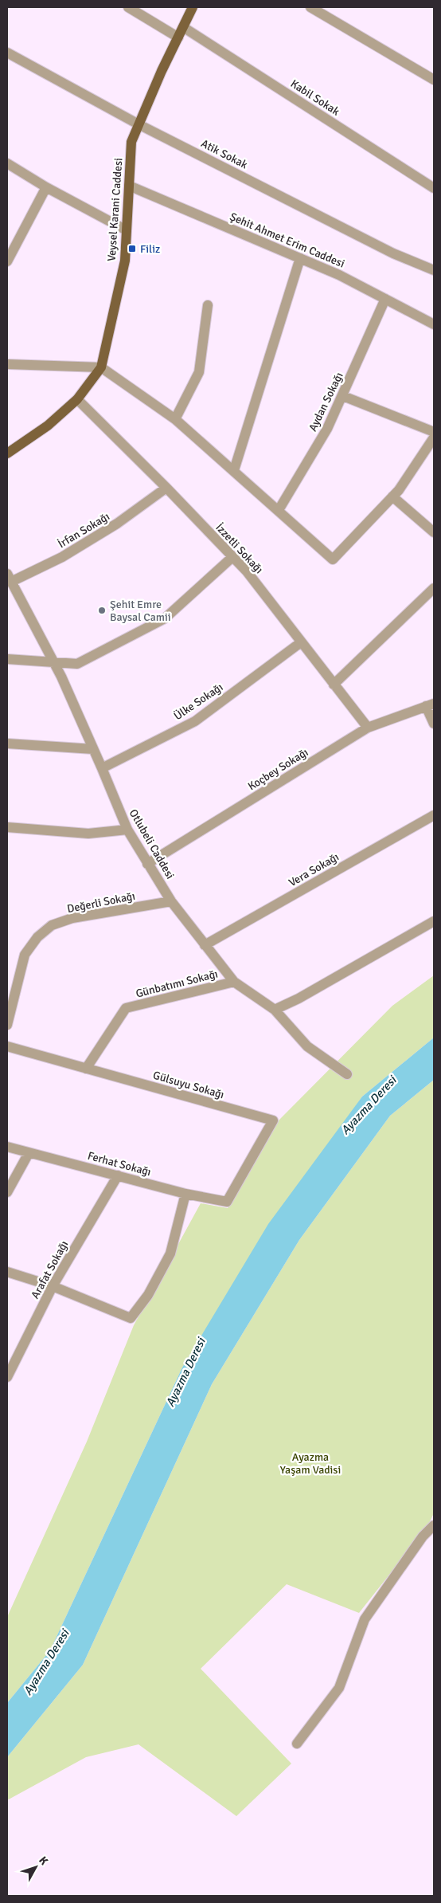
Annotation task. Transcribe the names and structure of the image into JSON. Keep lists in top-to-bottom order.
{
  "streets": {
    "main road": ["Veysel Karani Caddesi"],
    "street": [
      "Kabil Sokak",
      "Atik Sokak",
      "Şehit Ahmet Erim Caddesi",
      "Aydan Sokağı",
      "İrfan Sokağı",
      "İzzetli Sokağı",
      "Ülke Sokağı",
      "Koçbey Sokağı",
      "Otlubeli Caddesi",
      "Vera Sokağı",
      "Değerli Sokağı",
      "Günbatımı Sokağı",
      "Gülsuyu Sokağı",
      "Ferhat Sokağı",
      "Arafat Sokağı"
    ]
  },
  "crossings": [
    ["Kabil Sokak", "Veysel Karani Caddesi"],
    ["Atik Sokak", "Veysel Karani Caddesi"],
    ["Veysel Karani Caddesi", "Şehit Ahmet Erim Caddesi"],
    ["Veysel Karani Caddesi", "İzzetli Sokağı"],
    ["Şehit Ahmet Erim Caddesi", "Aydan Sokağı"],
    ["İrfan Sokağı", "İzzetli Sokağı"],
    ["İrfan Sokağı", "Otlubeli Caddesi"],
    ["İzzetli Sokağı", "Ülke Sokağı"],
    ["İzzetli Sokağı", "Koçbey Sokağı"],
    ["Ülke Sokağı", "Otlubeli Caddesi"],
    ["Koçbey Sokağı", "Otlubeli Caddesi"],
    ["Otlubeli Caddesi", "Vera Sokağı"],
    ["Otlubeli Caddesi", "Değerli Sokağı"],
    ["Otlubeli Caddesi", "Günbatımı Sokağı"],
    ["Günbatımı Sokağı", "Gülsuyu Sokağı"],
    ["Gülsuyu Sokağı", "Ferhat Sokağı"],
    ["Ferhat Sokağı", "Arafat Sokağı"]
  ],
  "water": ["Ayazma Deresi"],
  "parks": ["Ayazma Yaşam Vadisi"],
  "places": {
    "transit": ["Filiz"],
    "other": ["Şehit Emre Baysal Camii"]
  },
  "north": "top right"
}
